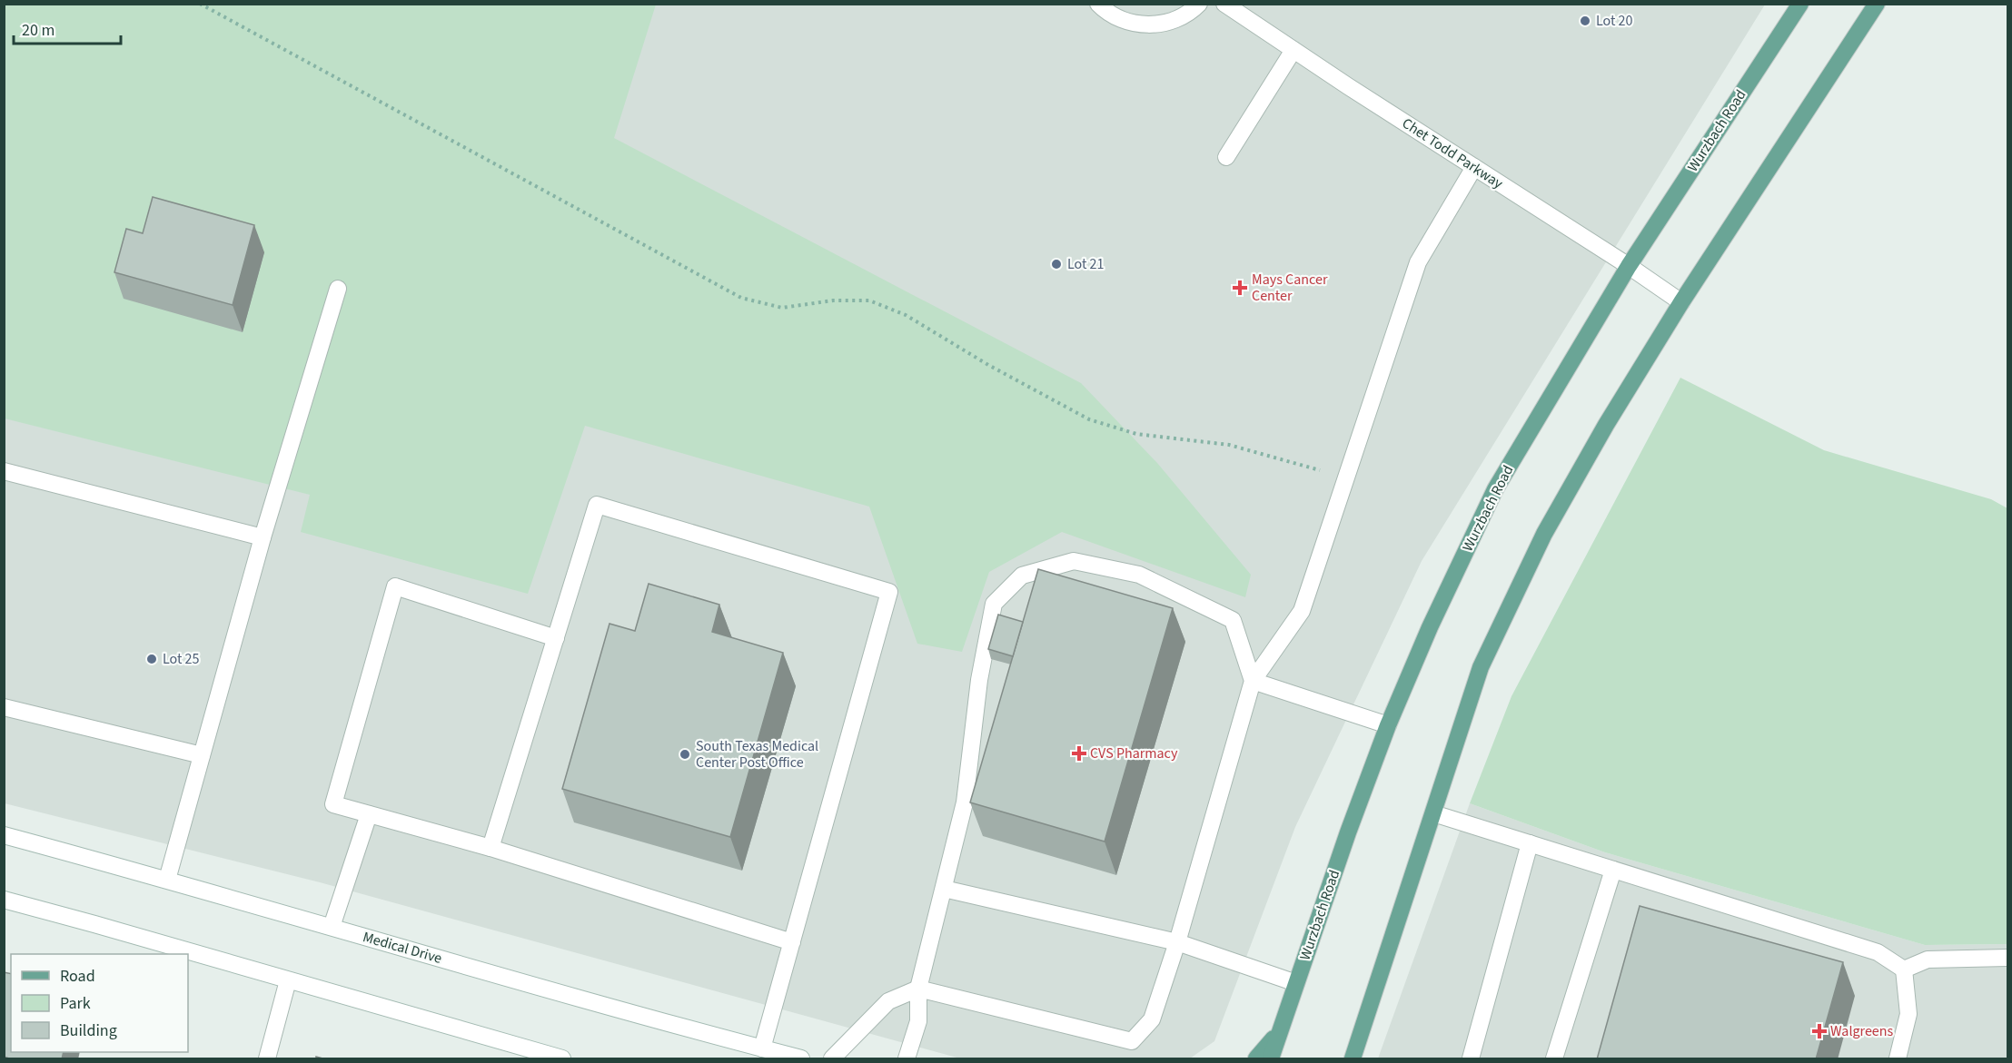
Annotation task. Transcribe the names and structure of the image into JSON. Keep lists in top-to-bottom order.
{
  "streets": {
    "main road": ["Wurzbach Road"],
    "street": ["Chet Todd Parkway", "Medical Drive"]
  },
  "crossings": [
    ["Wurzbach Road", "Chet Todd Parkway"]
  ],
  "places": {
    "other": [
      "Lot 20",
      "Lot 21",
      "Lot 25",
      "South Texas Medical Center Post Office"
    ],
    "health": ["Mays Cancer Center", "CVS Pharmacy", "Walgreens"]
  },
  "legend": ["Road", "Park", "Building"],
  "scale_bar": "20 m"
}
